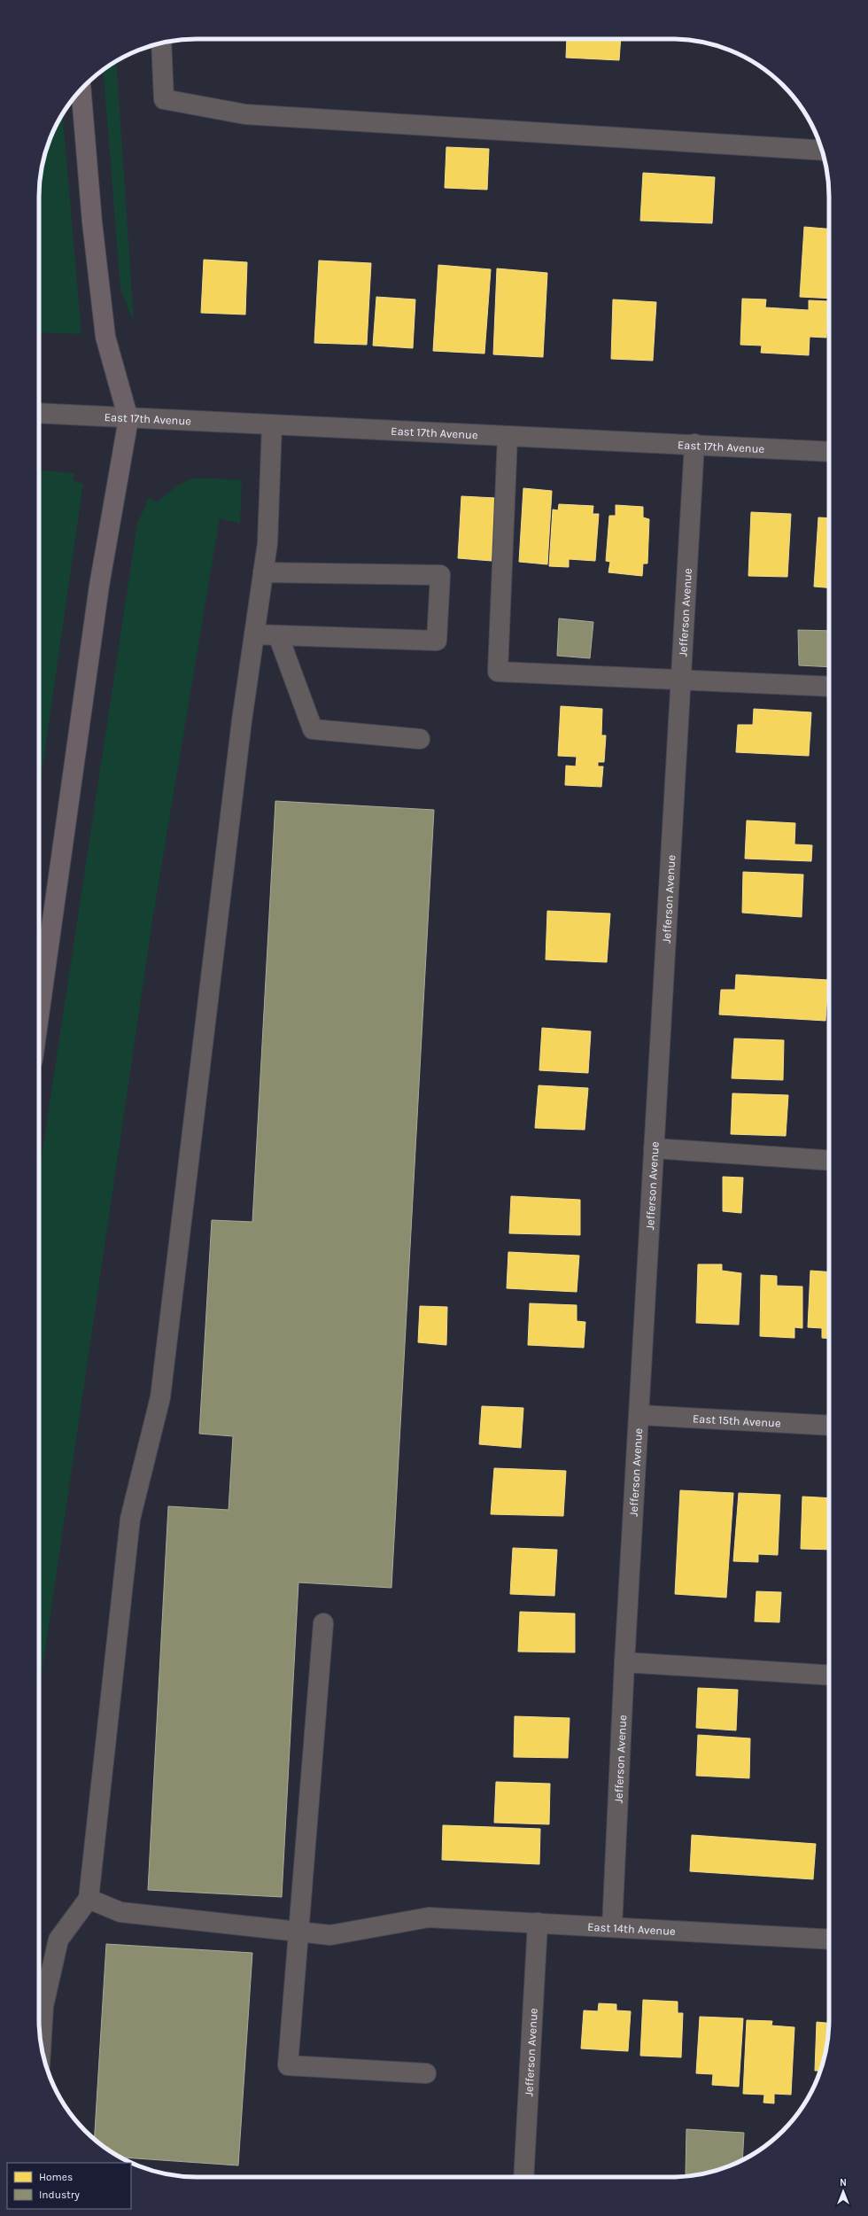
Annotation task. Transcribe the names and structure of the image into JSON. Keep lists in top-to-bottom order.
{
  "streets": {
    "street": [
      "East 17th Avenue",
      "Jefferson Avenue",
      "East 15th Avenue",
      "East 14th Avenue"
    ]
  },
  "crossings": [
    ["East 17th Avenue", "Jefferson Avenue"],
    ["Jefferson Avenue", "East 15th Avenue"],
    ["Jefferson Avenue", "East 14th Avenue"]
  ],
  "legend": ["Homes", "Industry"],
  "north": "top"
}
